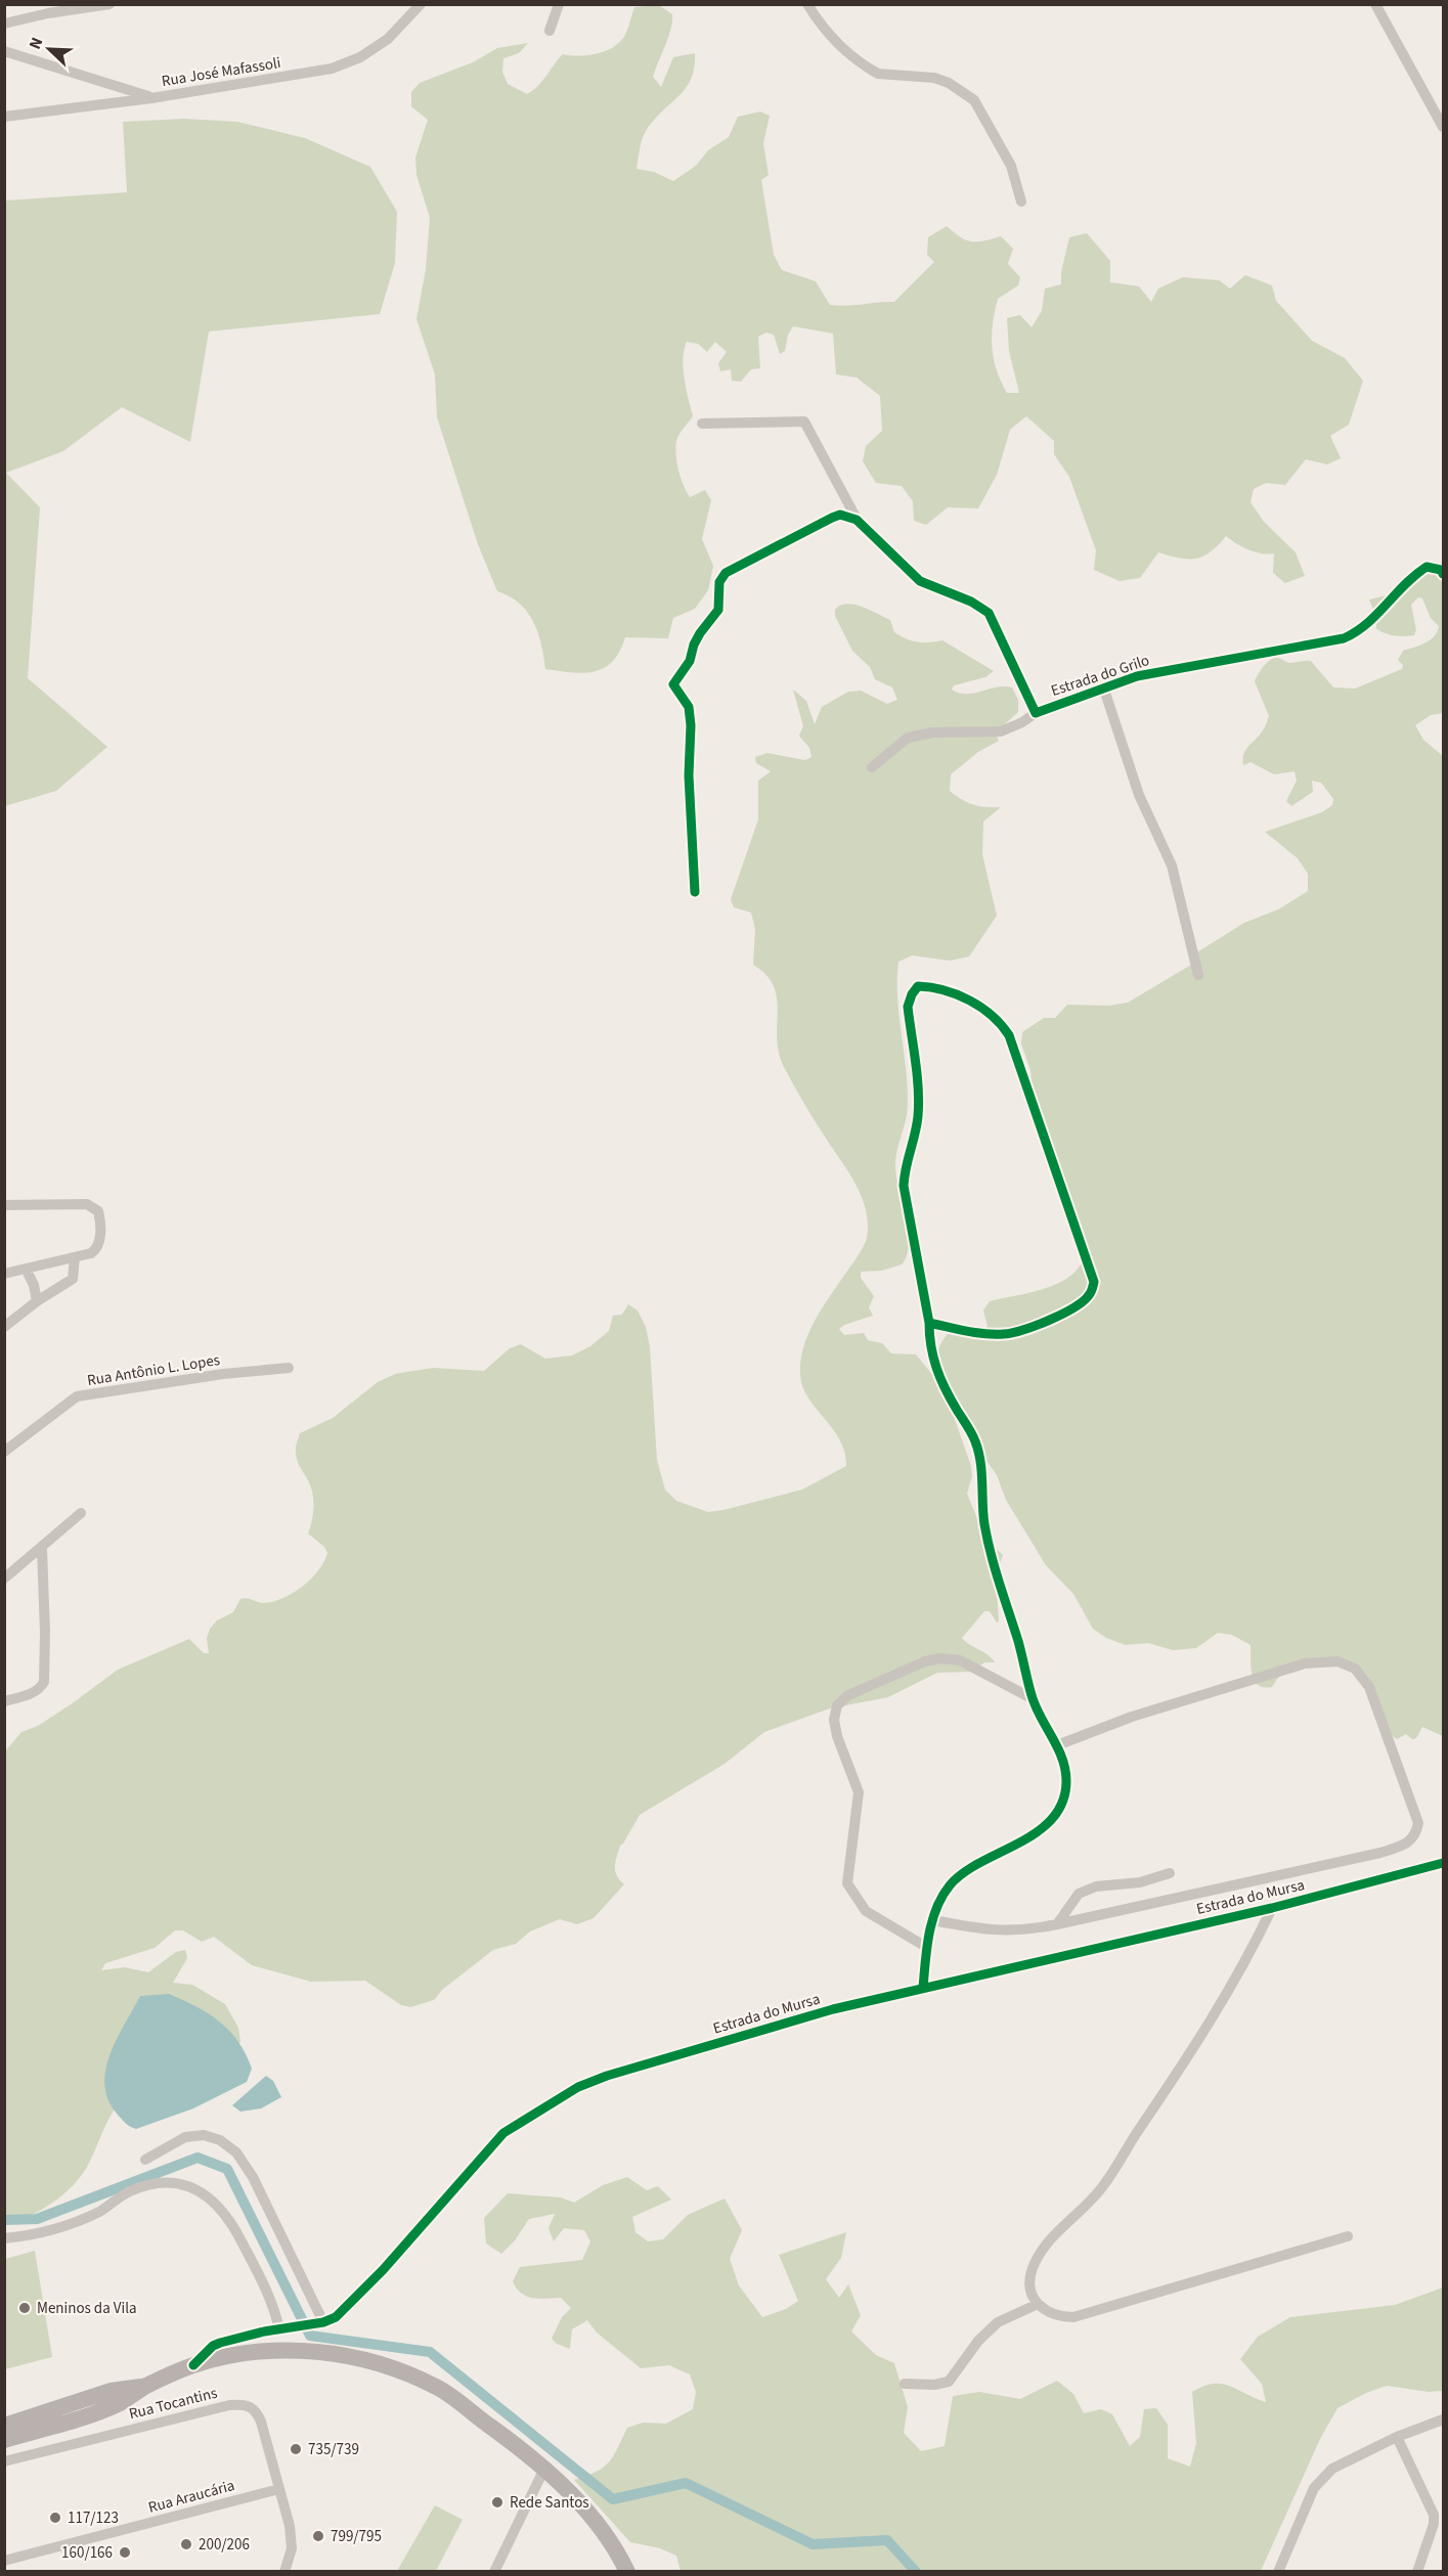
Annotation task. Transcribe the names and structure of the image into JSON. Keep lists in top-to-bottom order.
{
  "streets": {
    "street": [
      "Rua José Mafassoli",
      "Estrada do Grilo",
      "Rua Antônio L. Lopes",
      "Estrada do Mursa",
      "Rua Tocantins",
      "Rua Araucária"
    ]
  },
  "crossings": [
    ["Rua Tocantins", "Rua Araucária"]
  ],
  "places": [
    "Meninos da Vila",
    "735/739",
    "Rede Santos",
    "117/123",
    "799/795",
    "200/206",
    "160/166"
  ],
  "north": "top left"
}
